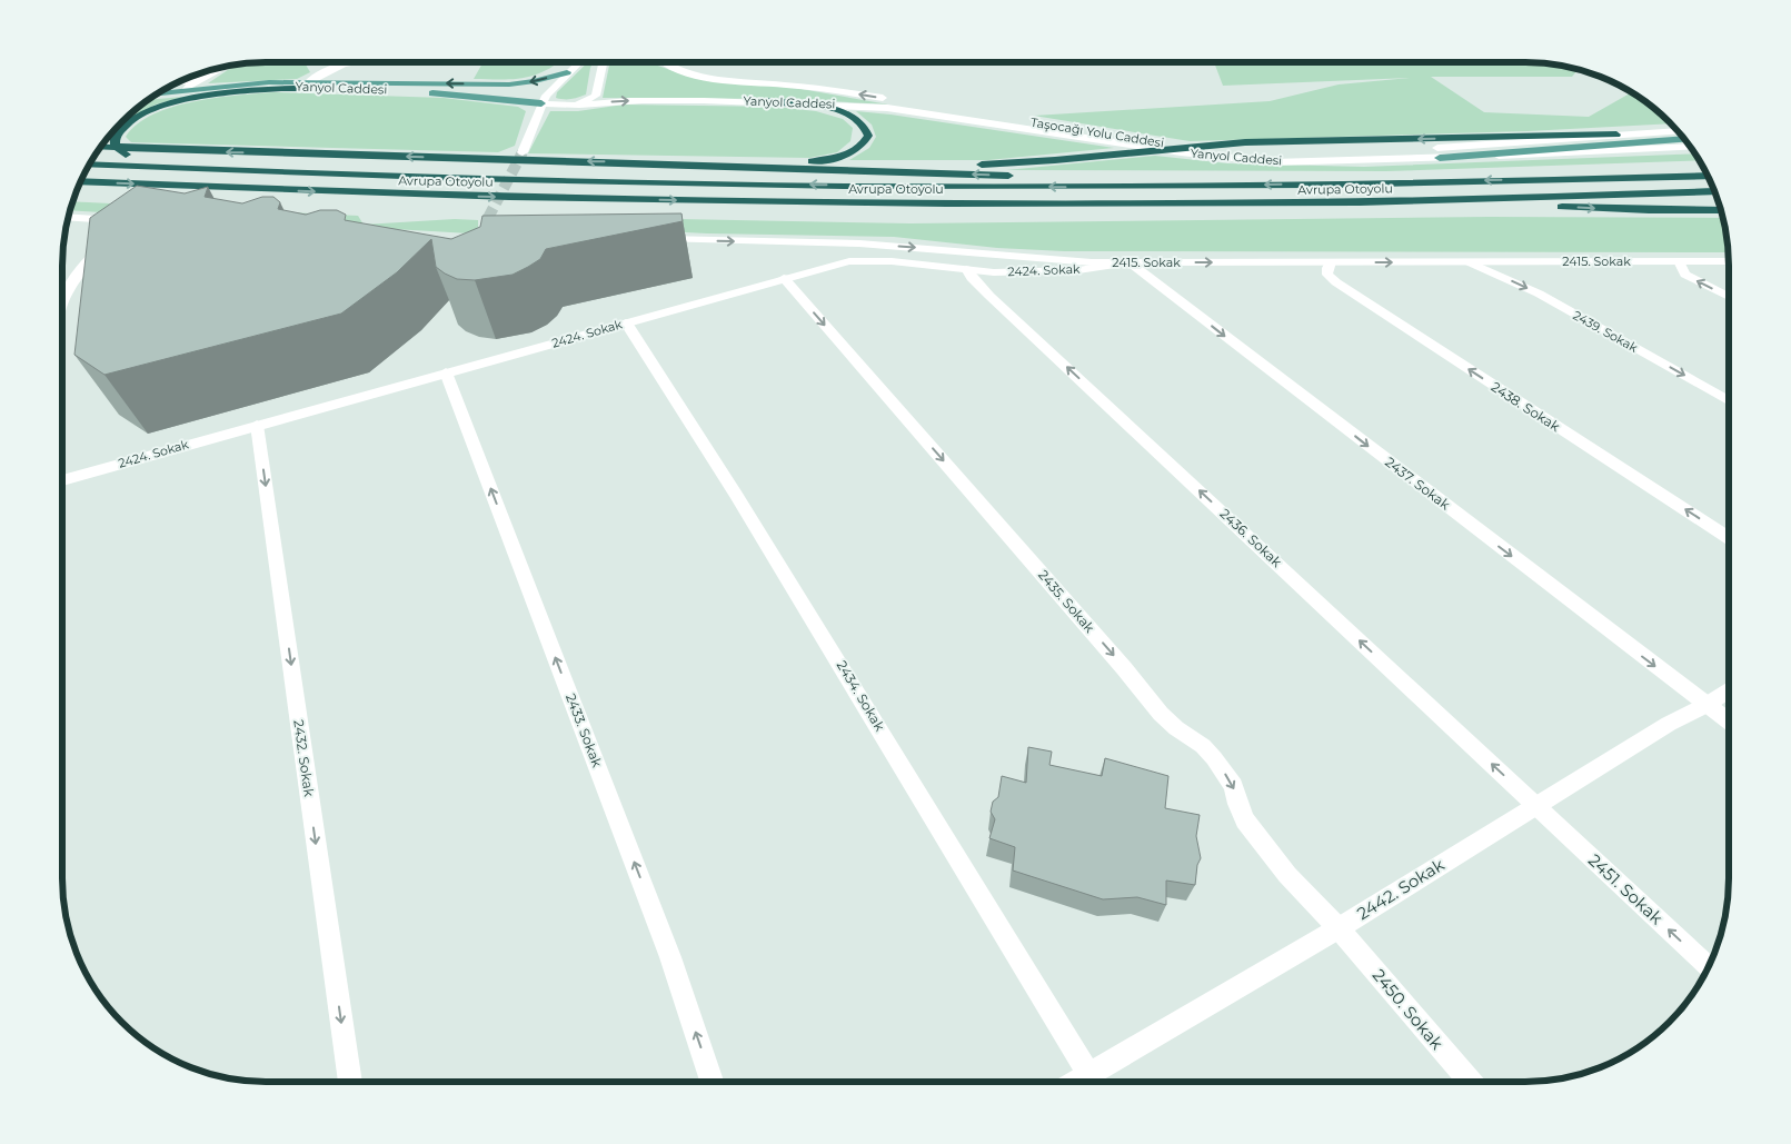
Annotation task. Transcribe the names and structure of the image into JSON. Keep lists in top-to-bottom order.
{
  "streets": {
    "highway": ["Avrupa Otoyolu"],
    "main road": ["Yanyol Caddesi"],
    "street": [
      "Taşocağı Yolu Caddesi",
      "2415. Sokak",
      "2424. Sokak",
      "2439. Sokak",
      "2438. Sokak",
      "2437. Sokak",
      "2436. Sokak",
      "2435. Sokak",
      "2434. Sokak",
      "2433. Sokak",
      "2432. Sokak",
      "2442. Sokak",
      "2451. Sokak",
      "2450. Sokak"
    ]
  },
  "crossings": [
    ["2415. Sokak", "2424. Sokak"],
    ["2415. Sokak", "2439. Sokak"],
    ["2415. Sokak", "2438. Sokak"],
    ["2415. Sokak", "2437. Sokak"],
    ["2424. Sokak", "2437. Sokak"],
    ["2424. Sokak", "2436. Sokak"],
    ["2424. Sokak", "2435. Sokak"],
    ["2424. Sokak", "2434. Sokak"],
    ["2424. Sokak", "2433. Sokak"],
    ["2424. Sokak", "2432. Sokak"],
    ["2437. Sokak", "2442. Sokak"],
    ["2436. Sokak", "2442. Sokak"],
    ["2436. Sokak", "2451. Sokak"],
    ["2435. Sokak", "2442. Sokak"],
    ["2435. Sokak", "2450. Sokak"],
    ["2442. Sokak", "2451. Sokak"],
    ["2442. Sokak", "2450. Sokak"]
  ],
  "one_way": [
    "Taşocağı Yolu Caddesi",
    "2415. Sokak",
    "2439. Sokak",
    "2438. Sokak",
    "2437. Sokak",
    "2436. Sokak",
    "2435. Sokak",
    "2433. Sokak",
    "2432. Sokak",
    "2451. Sokak"
  ]
}
